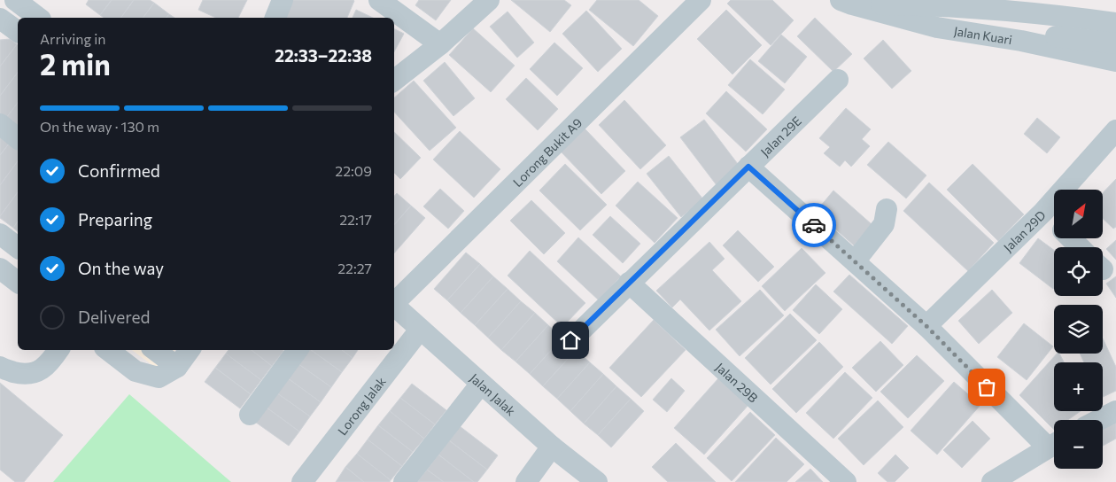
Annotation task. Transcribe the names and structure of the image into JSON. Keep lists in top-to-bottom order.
{
  "streets": {
    "street": [
      "Jalan Kuari",
      "Jalan 29E",
      "Lorong Bukit A9",
      "Jalan 29D",
      "Jalan 29B",
      "Jalan Jalak",
      "Lorong Jalak"
    ]
  },
  "crossings": [
    ["Jalan 29E", "Jalan 29B"],
    ["Jalan Jalak", "Lorong Jalak"]
  ],
  "north": "top right",
  "page": {
    "heading": ["2 min", "Arriving in", "22:33–22:38"],
    "bar": "On the way · 130 m",
    "list": [
      ["Confirmed", "22:09"],
      ["Preparing", "22:17"],
      ["On the way", "22:27"],
      "Delivered"
    ],
    "map_buttons": ["+", "−"]
  }
}
